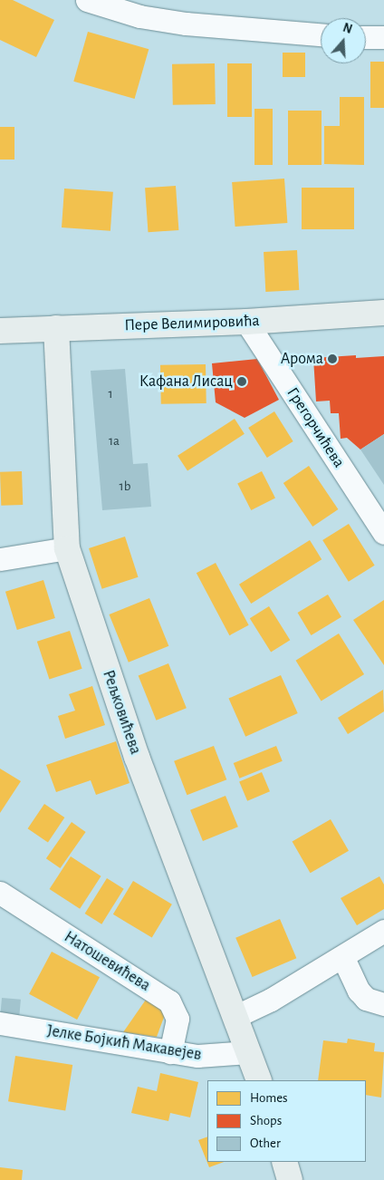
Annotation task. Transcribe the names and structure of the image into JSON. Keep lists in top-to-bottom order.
{
  "streets": {
    "street": [
      "Пере Велимировића",
      "Грегорчићева",
      "Рељковићева",
      "Натошевићева",
      "Јелке Бојкић Макавејев"
    ]
  },
  "crossings": [
    ["Пере Велимировића", "Грегорчићева"],
    ["Пере Велимировића", "Рељковићева"],
    ["Рељковићева", "Јелке Бојкић Макавејев"],
    ["Натошевићева", "Јелке Бојкић Макавејев"]
  ],
  "places": ["Арома", "Кафана Лисац"],
  "house_numbers": ["1", "1a", "1b"],
  "legend": ["Homes", "Shops", "Other"],
  "north": "top"
}
